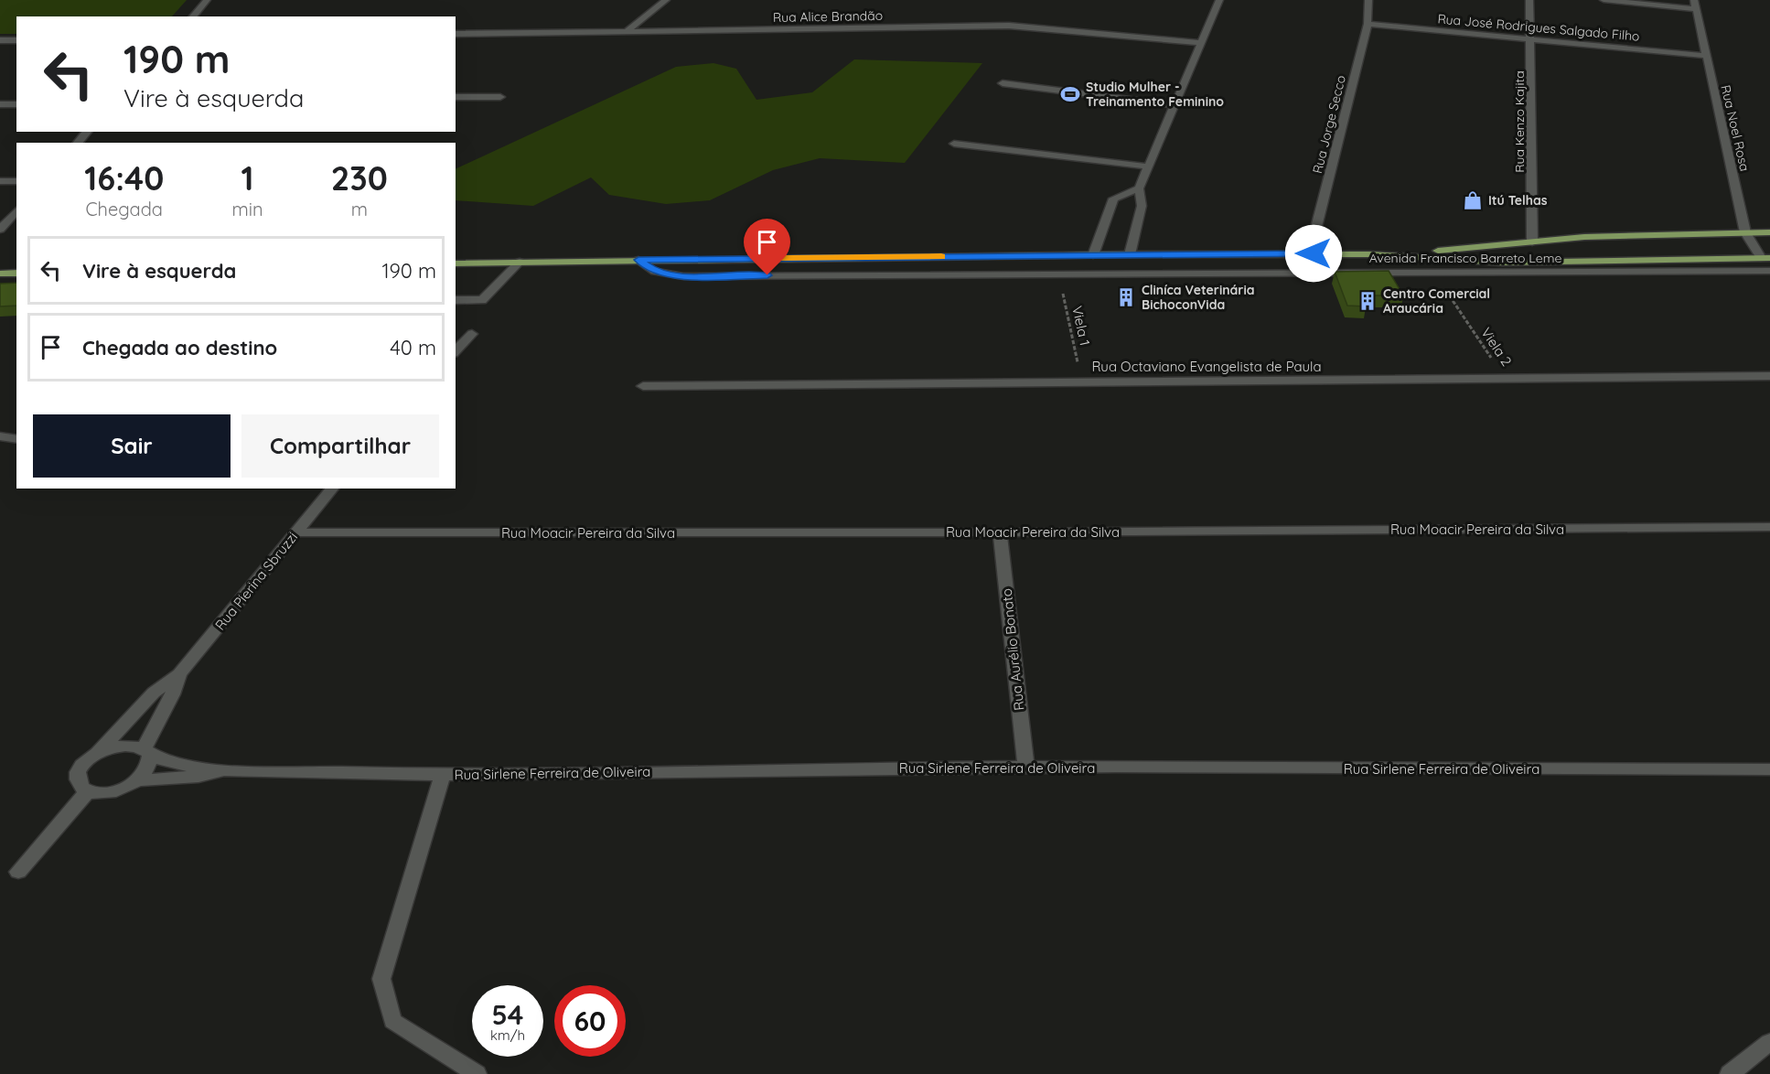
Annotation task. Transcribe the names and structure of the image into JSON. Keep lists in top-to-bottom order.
{
  "streets": {
    "main road": ["Avenida Francisco Barreto Leme"],
    "street": [
      "Rua Alice Brandão",
      "Rua José Rodrigues Salgado Filho",
      "Rua Kenzo Kajita",
      "Rua Jorge Secco",
      "Rua Noel Rosa",
      "Rua Octaviano Evangelista de Paula",
      "Rua Moacir Pereira da Silva",
      "Rua Pierina Sbruzzi",
      "Rua Aurélio Bonato",
      "Rua Sirlene Ferreira de Oliveira"
    ],
    "path": ["Viela 1", "Viela 2"]
  },
  "crossings": [
    ["Rua José Rodrigues Salgado Filho", "Rua Kenzo Kajita"],
    ["Rua José Rodrigues Salgado Filho", "Rua Jorge Secco"],
    ["Rua José Rodrigues Salgado Filho", "Rua Noel Rosa"],
    ["Rua Kenzo Kajita", "Avenida Francisco Barreto Leme"],
    ["Rua Jorge Secco", "Avenida Francisco Barreto Leme"],
    ["Rua Noel Rosa", "Avenida Francisco Barreto Leme"],
    ["Avenida Francisco Barreto Leme", "Viela 1"],
    ["Avenida Francisco Barreto Leme", "Viela 2"],
    ["Viela 1", "Rua Octaviano Evangelista de Paula"],
    ["Viela 2", "Rua Octaviano Evangelista de Paula"],
    ["Rua Moacir Pereira da Silva", "Rua Pierina Sbruzzi"],
    ["Rua Moacir Pereira da Silva", "Rua Aurélio Bonato"],
    ["Rua Pierina Sbruzzi", "Rua Sirlene Ferreira de Oliveira"],
    ["Rua Aurélio Bonato", "Rua Sirlene Ferreira de Oliveira"]
  ],
  "places": {
    "sports": ["Studio Mulher - Treinamento Feminino"],
    "shop": ["Itú Telhas"],
    "building": ["Cliníca Veterinária BichoconVida", "Centro Comercial Araucária"]
  },
  "page": {
    "turn": ["190 m", "Vire à esquerda"],
    "eta": [
      "16:40",
      "Chegada",
      "1",
      "min",
      "230",
      "m"
    ],
    "list": [
      {
        "name": "Vire à esquerda",
        "value": "190 m"
      },
      {
        "name": "Chegada ao destino",
        "value": "40 m"
      }
    ],
    "buttons": ["Sair", "Compartilhar"],
    "speed": "54 km/h",
    "limit": "60"
  }
}
